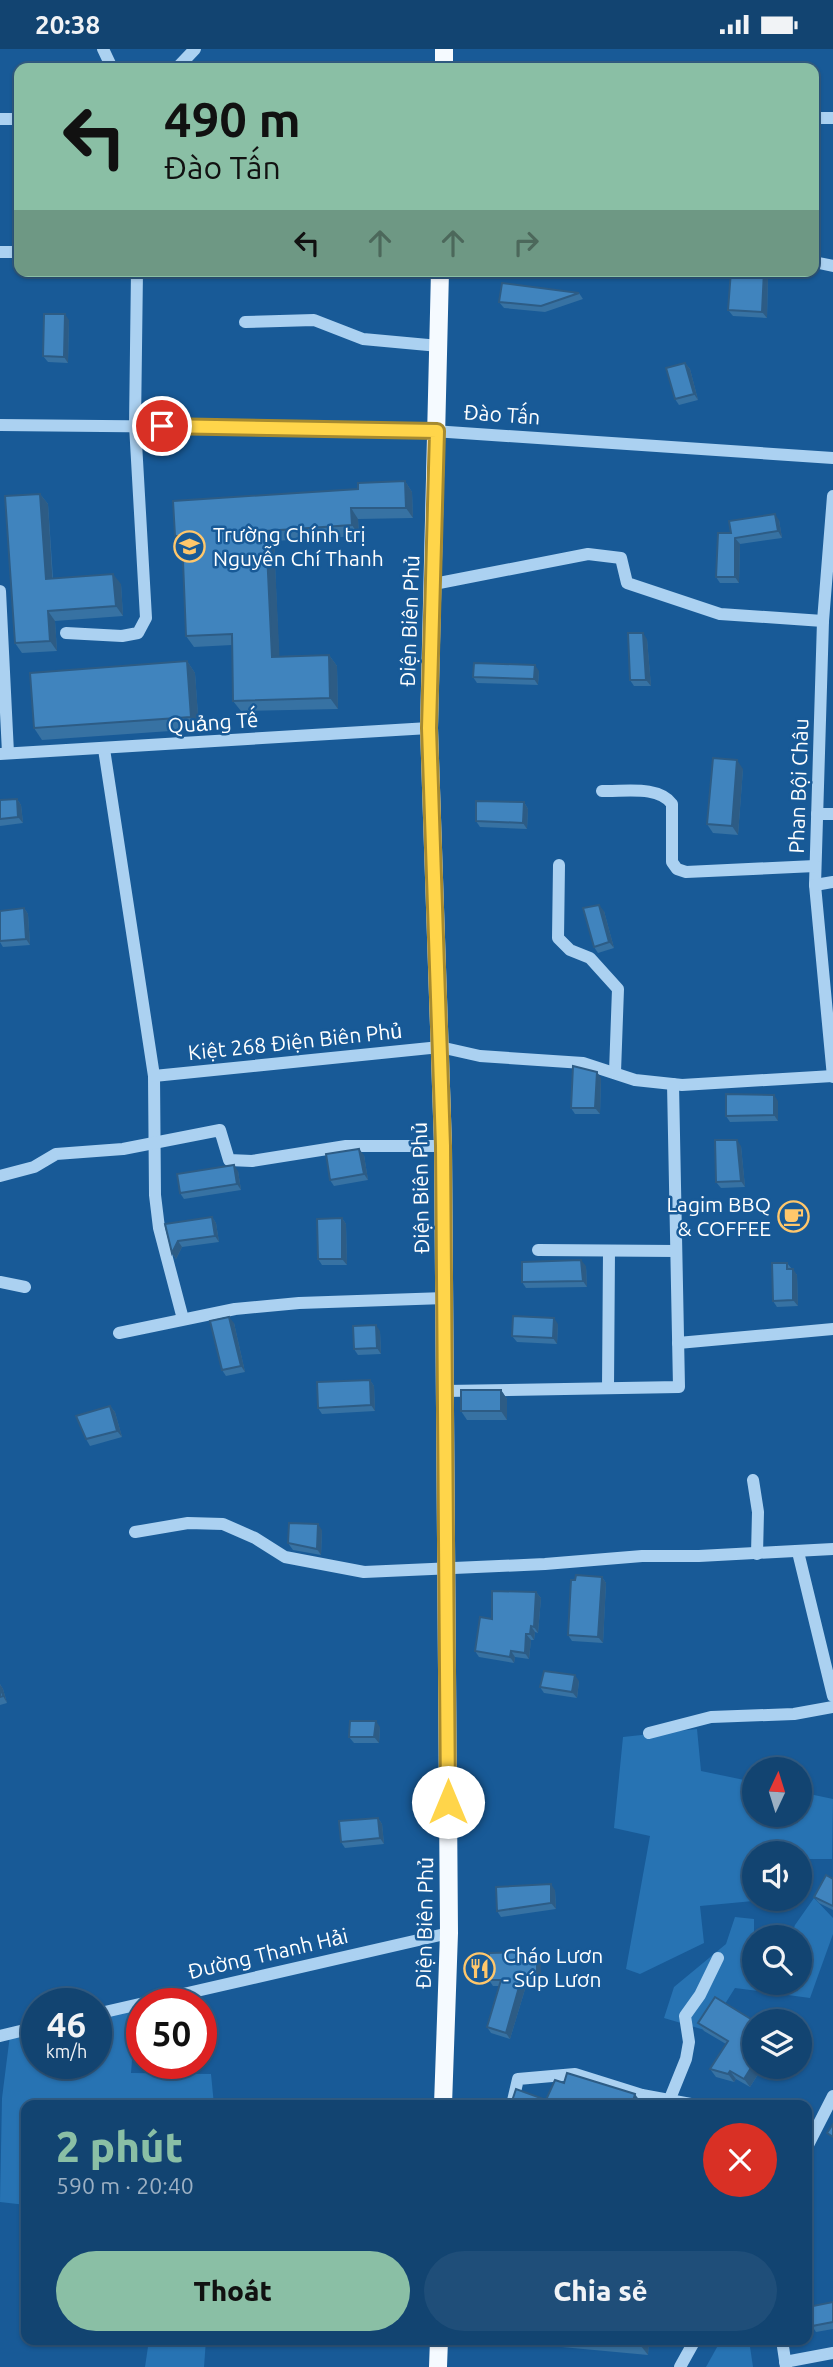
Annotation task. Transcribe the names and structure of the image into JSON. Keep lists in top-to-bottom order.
{
  "streets": {
    "main road": ["Điện Biên Phủ"],
    "street": [
      "Đào Tấn",
      "Quảng Tế",
      "Phan Bội Châu",
      "Kiệt 268 Điện Biên Phủ",
      "Đường Thanh Hải"
    ]
  },
  "crossings": [
    ["Đào Tấn", "Điện Biên Phủ"],
    ["Điện Biên Phủ", "Quảng Tế"],
    ["Điện Biên Phủ", "Kiệt 268 Điện Biên Phủ"],
    ["Điện Biên Phủ", "Đường Thanh Hải"],
    ["Phan Bội Châu", "Kiệt 268 Điện Biên Phủ"]
  ],
  "places": {
    "school or university": ["Trường Chính trị Nguyễn Chí Thanh"],
    "cafe": ["Lagim BBQ & COFFEE"],
    "restaurant": ["Cháo Lươn - Súp Lươn"]
  },
  "north": "top",
  "page": {
    "status": "20:38",
    "turn": ["490 m", "Đào Tấn"],
    "speed": "46 km/h",
    "limit": "50",
    "heading": ["2 phút", "590 m · 20:40"],
    "buttons": ["Thoát", "Chia sẻ"]
  }
}
